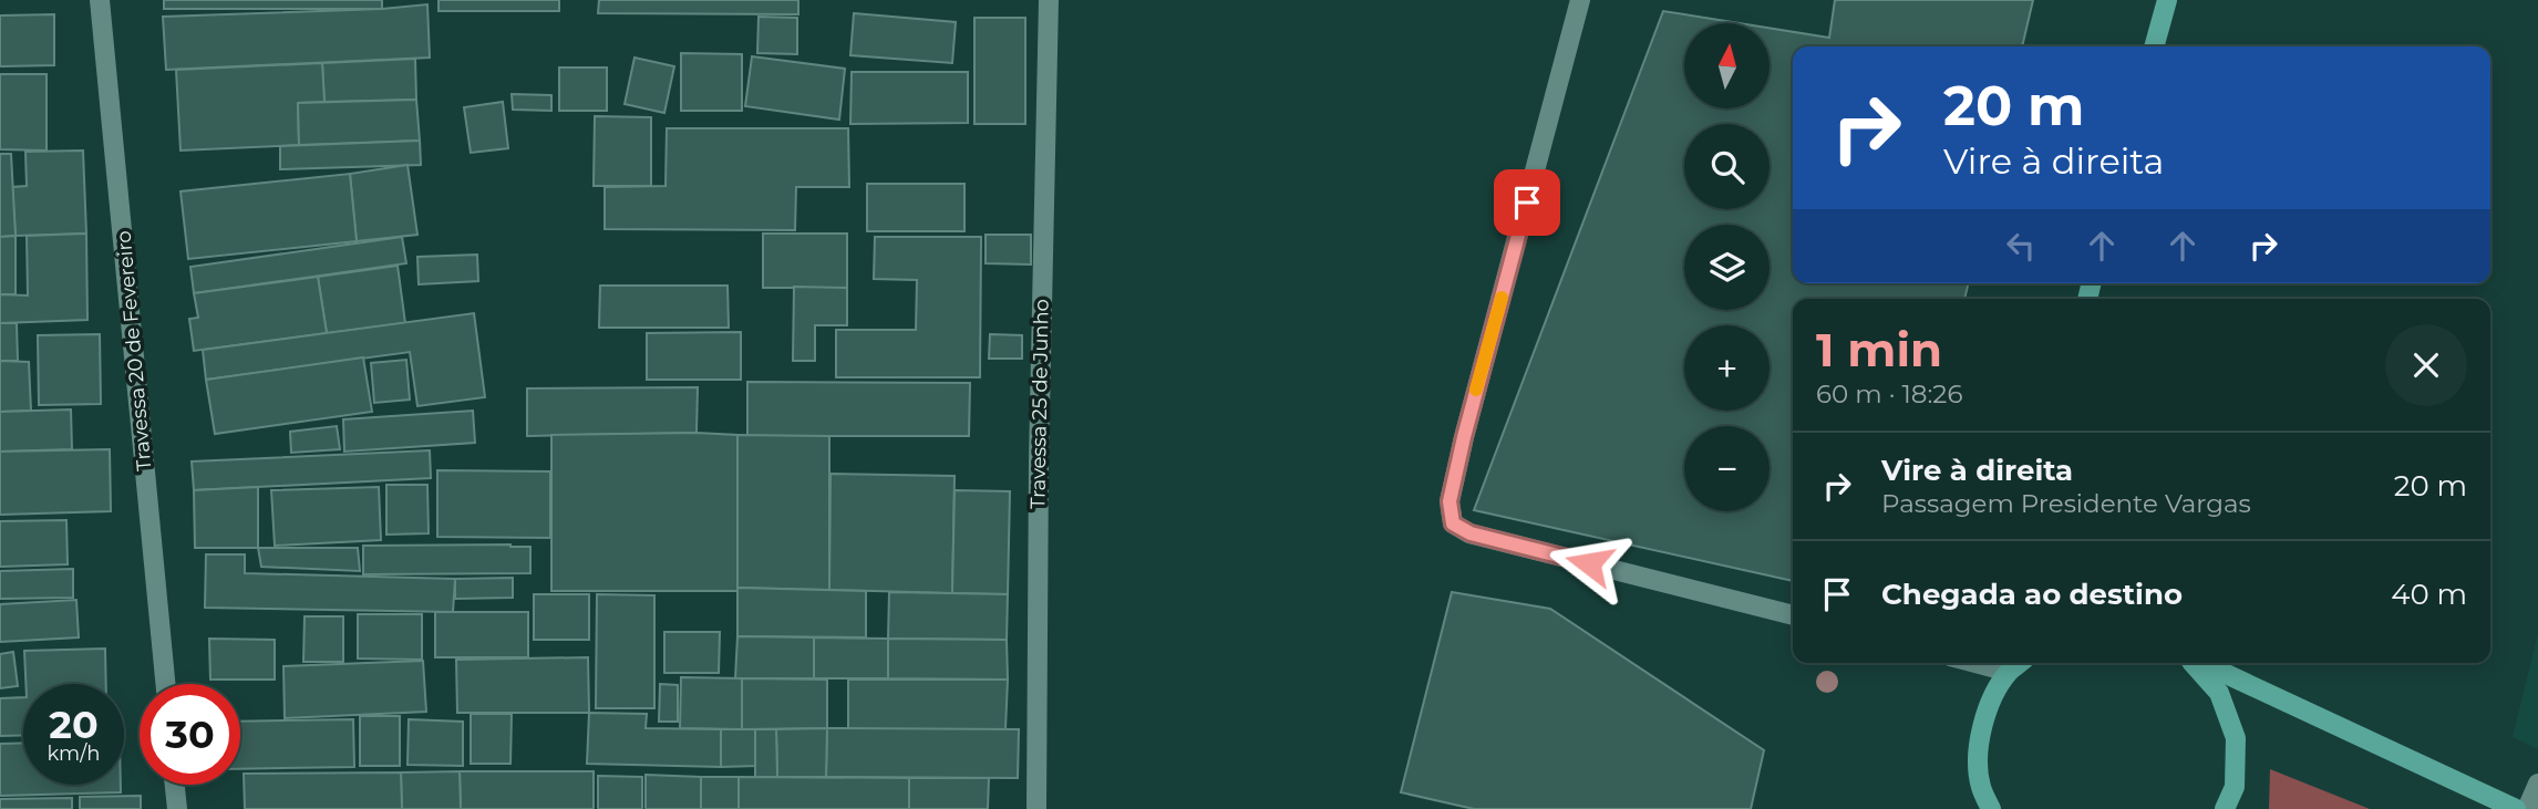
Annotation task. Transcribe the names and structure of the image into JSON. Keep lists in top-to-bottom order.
{
  "streets": {
    "street": ["Travessa 20 de Fevereiro", "Travessa 25 de Junho"]
  },
  "north": "top",
  "page": {
    "map_buttons": ["+", "−"],
    "turn": ["20 m", "Vire à direita"],
    "heading": ["1 min", "60 m · 18:26"],
    "list": [
      {
        "name": "Vire à direita",
        "note": "Passagem Presidente Vargas",
        "value": "20 m"
      },
      {
        "name": "Chegada ao destino",
        "value": "40 m"
      }
    ],
    "speed": "20 km/h",
    "limit": "30"
  }
}
